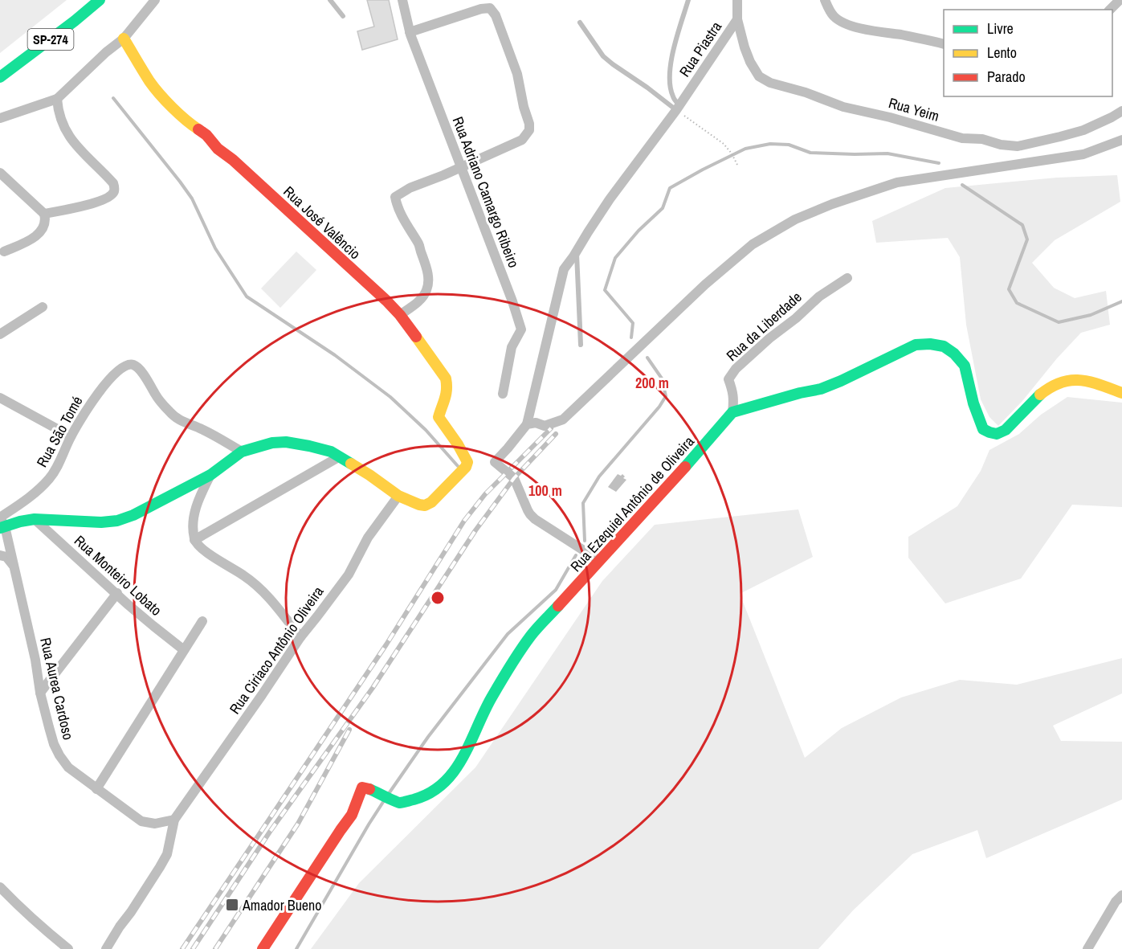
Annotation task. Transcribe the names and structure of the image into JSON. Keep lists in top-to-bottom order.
{
  "streets": {
    "street": [
      "SP-274",
      "Rua Piastra",
      "Rua Yeim",
      "Rua Adriano Camargo Ribeiro",
      "Rua José Valêncio",
      "Rua da Liberdade",
      "Rua São Tomé",
      "Rua Ezequiel Antônio de Oliveira",
      "Rua Monteiro Lobato",
      "Rua Ciriaco Antônio Oliveira",
      "Rua Aurea Cardoso"
    ]
  },
  "crossings": [
    ["Rua Piastra", "Rua Yeim"],
    ["Rua José Valêncio", "Rua Ciriaco Antônio Oliveira"],
    ["Rua da Liberdade", "Rua Ezequiel Antônio de Oliveira"],
    ["Rua São Tomé", "Rua Aurea Cardoso"]
  ],
  "places": {
    "transit": ["Amador Bueno"]
  },
  "legend": ["Livre", "Lento", "Parado"],
  "rings": ["200 m", "100 m"]
}
